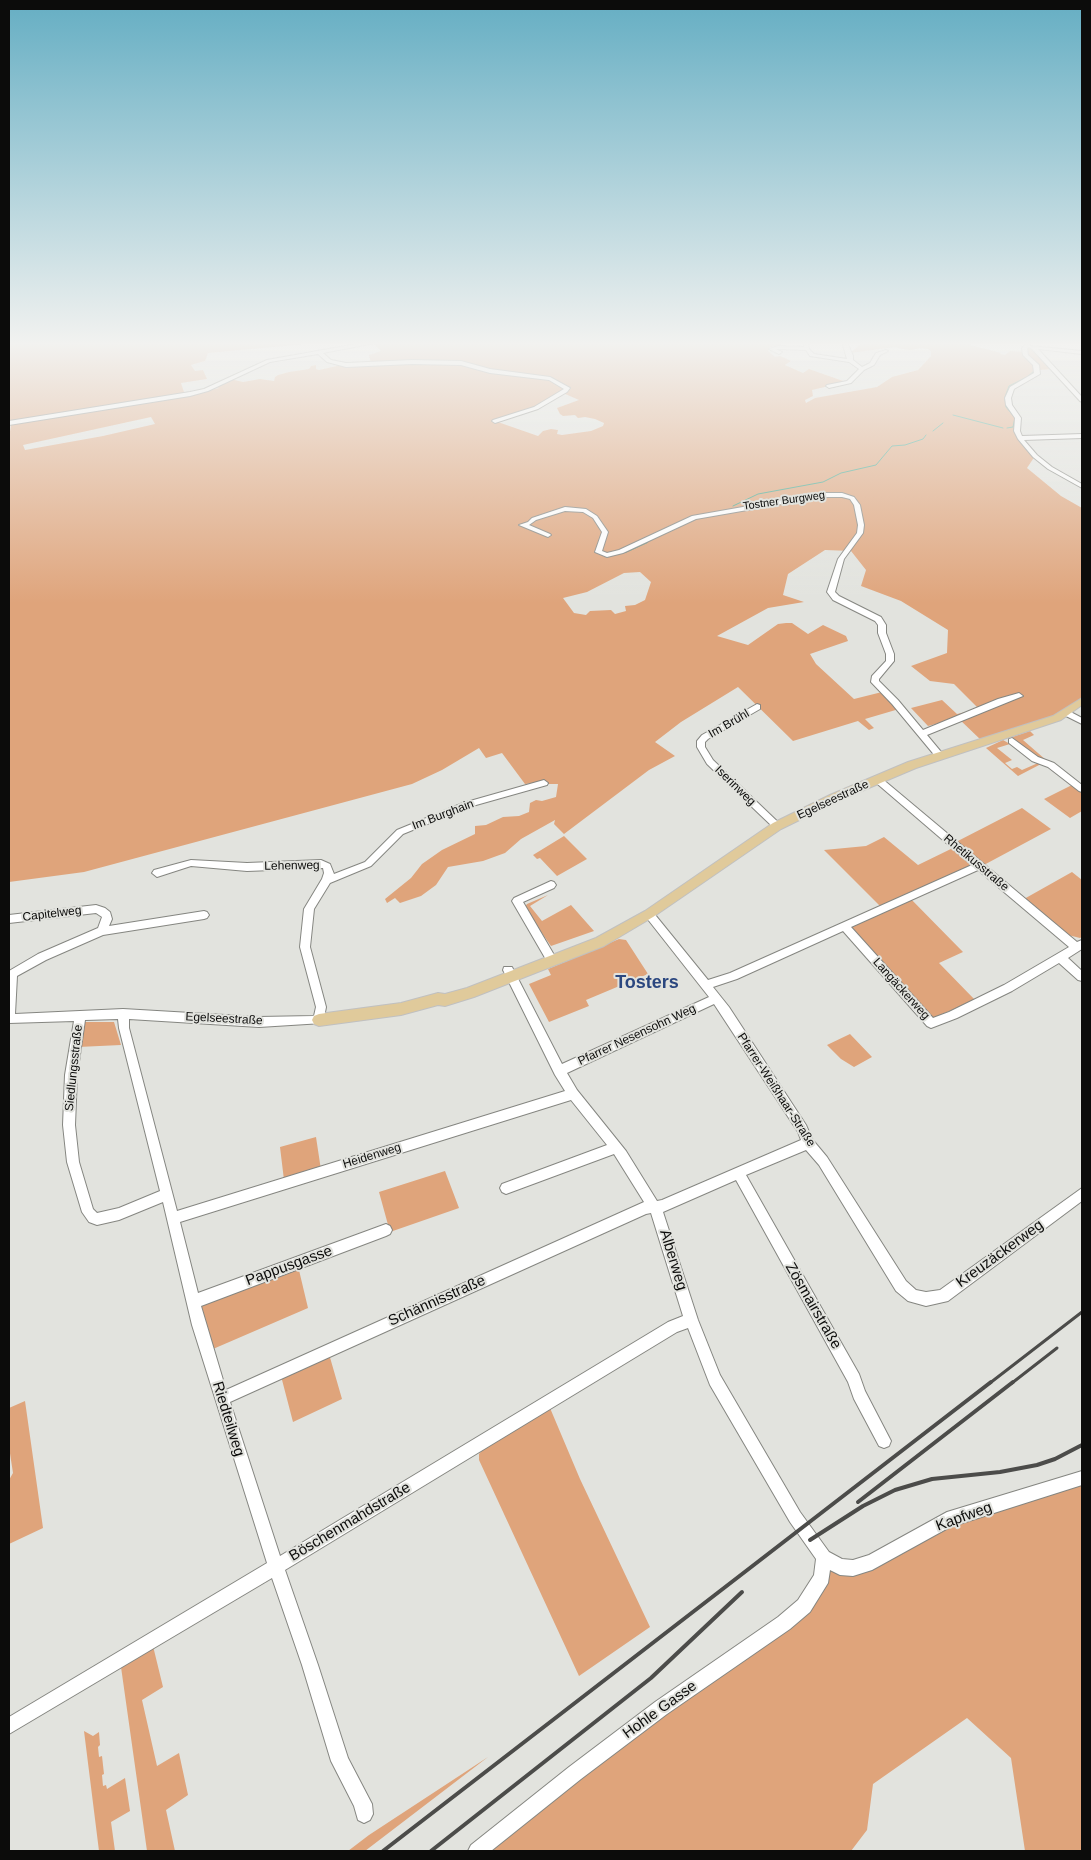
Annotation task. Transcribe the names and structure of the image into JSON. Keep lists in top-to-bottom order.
{
  "streets": {
    "main road": ["Egelseestraße"],
    "street": [
      "Tostner Burgweg",
      "Im Brühl",
      "Iserinweg",
      "Im Burghain",
      "Rhetikusstraße",
      "Lehenweg",
      "Capitelweg",
      "Langäckerweg",
      "Pfarrer Nesensohn Weg",
      "Siedlungsstraße",
      "Pfarrer-Weißhaar-Straße",
      "Heidenweg",
      "Kreuzäckerweg",
      "Alberweg",
      "Pappusgasse",
      "Schännisstraße",
      "Zösmairstraße",
      "Riedteilweg",
      "Kapfweg",
      "Böschenmahdstraße",
      "Hohle Gasse"
    ]
  },
  "crossings": [
    ["Tostner Burgweg", "Egelseestraße"],
    ["Im Brühl", "Iserinweg"],
    ["Iserinweg", "Egelseestraße"],
    ["Egelseestraße", "Rhetikusstraße"],
    ["Egelseestraße", "Lehenweg"],
    ["Egelseestraße", "Siedlungsstraße"],
    ["Egelseestraße", "Pfarrer-Weißhaar-Straße"],
    ["Egelseestraße", "Alberweg"],
    ["Egelseestraße", "Riedteilweg"],
    ["Im Burghain", "Lehenweg"],
    ["Pfarrer Nesensohn Weg", "Pfarrer-Weißhaar-Straße"],
    ["Pfarrer Nesensohn Weg", "Alberweg"],
    ["Siedlungsstraße", "Riedteilweg"],
    ["Pfarrer-Weißhaar-Straße", "Kreuzäckerweg"],
    ["Heidenweg", "Alberweg"],
    ["Heidenweg", "Riedteilweg"],
    ["Alberweg", "Schännisstraße"],
    ["Alberweg", "Kapfweg"],
    ["Alberweg", "Böschenmahdstraße"],
    ["Alberweg", "Hohle Gasse"],
    ["Pappusgasse", "Riedteilweg"],
    ["Schännisstraße", "Riedteilweg"],
    ["Riedteilweg", "Böschenmahdstraße"],
    ["Kapfweg", "Hohle Gasse"]
  ],
  "districts": ["Tosters"]
}
